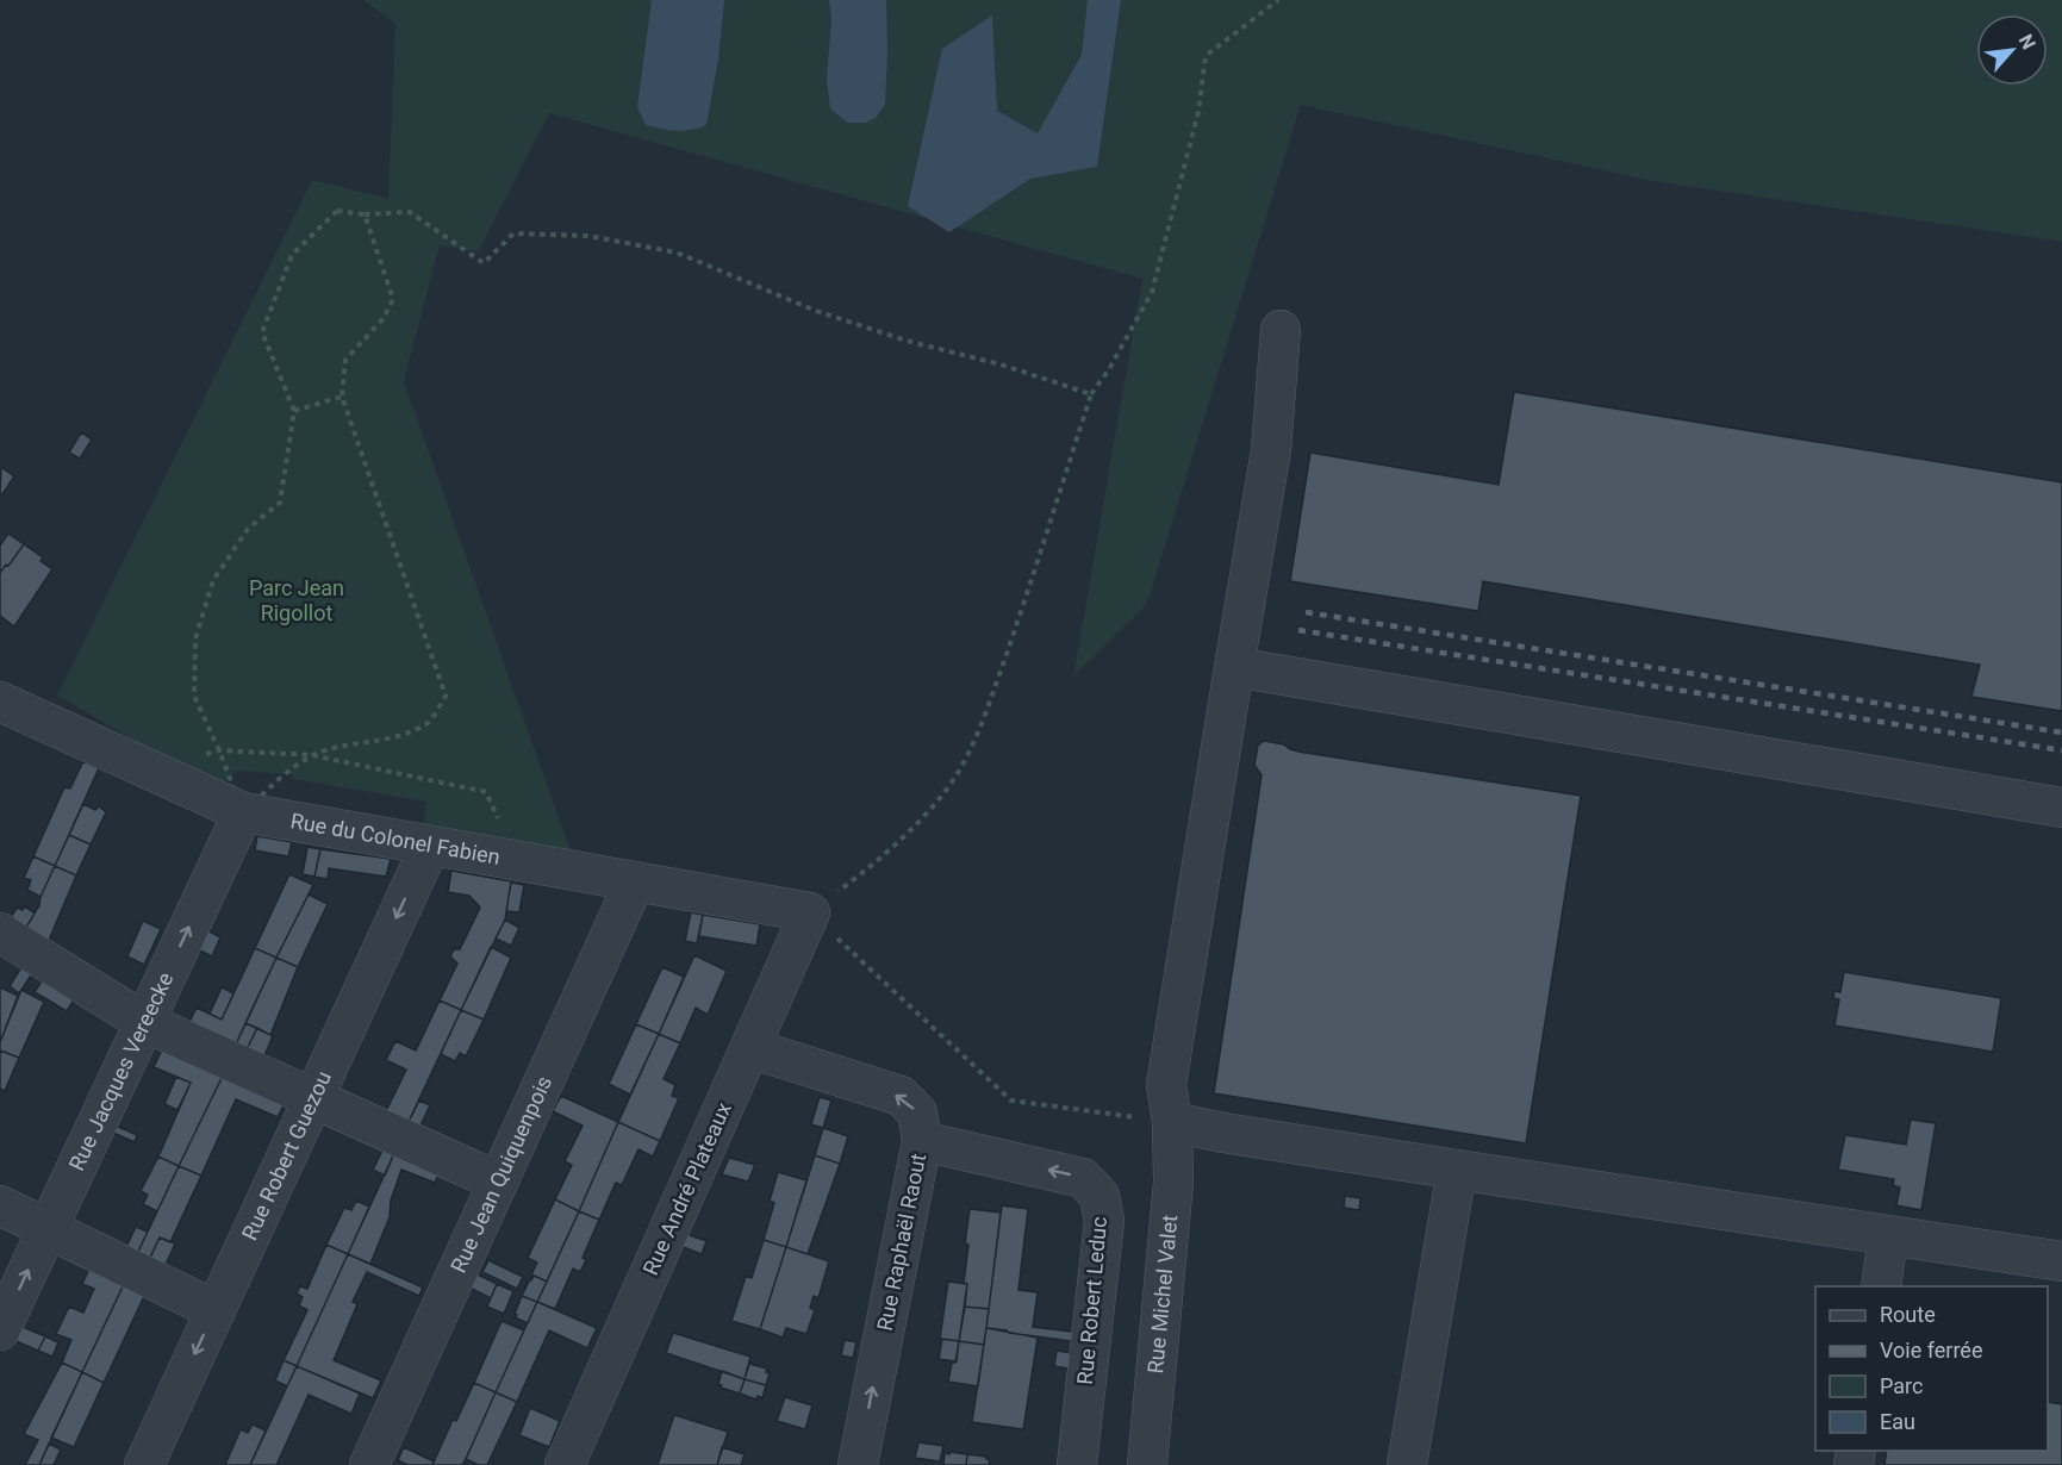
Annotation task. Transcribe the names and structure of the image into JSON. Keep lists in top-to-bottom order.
{
  "streets": {
    "street": [
      "Rue du Colonel Fabien",
      "Rue Jacques Vereecke",
      "Rue Robert Guezou",
      "Rue Jean Quiquenpois",
      "Rue André Plateaux",
      "Rue Raphaël Raout",
      "Rue Michel Valet",
      "Rue Robert Leduc"
    ]
  },
  "crossings": [
    ["Rue du Colonel Fabien", "Rue Jacques Vereecke"],
    ["Rue du Colonel Fabien", "Rue Robert Guezou"],
    ["Rue du Colonel Fabien", "Rue Jean Quiquenpois"],
    ["Rue du Colonel Fabien", "Rue André Plateaux"],
    ["Rue André Plateaux", "Rue Raphaël Raout"],
    ["Rue Raphaël Raout", "Rue Robert Leduc"]
  ],
  "one_way": ["Rue Jacques Vereecke", "Rue Robert Guezou"],
  "parks": ["Parc Jean Rigollot"],
  "legend": [
    "Route",
    "Voie ferrée",
    "Parc",
    "Eau"
  ],
  "north": "top right"
}
